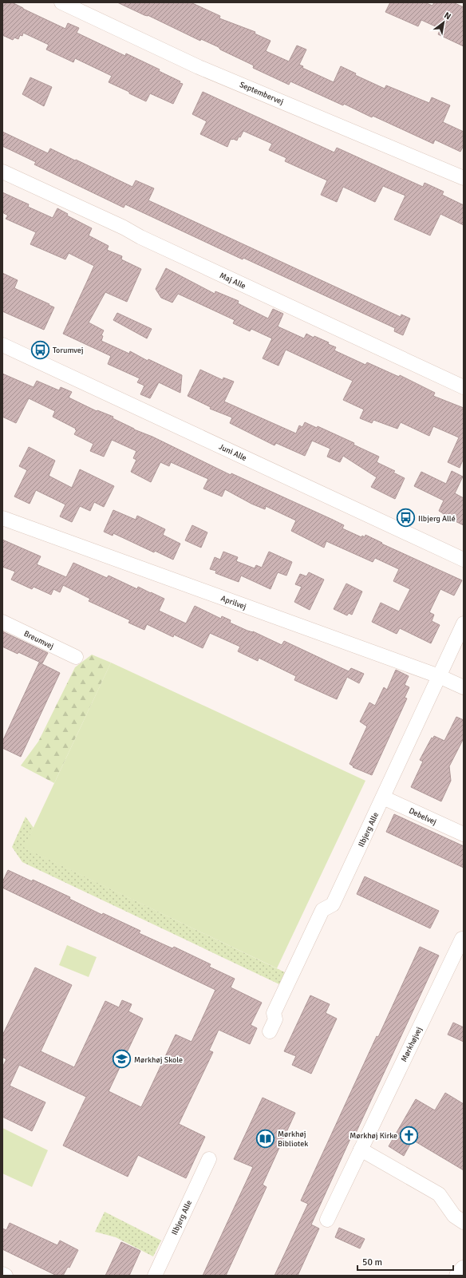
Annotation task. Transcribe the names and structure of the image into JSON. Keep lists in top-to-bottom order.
{
  "streets": {
    "street": [
      "Septembervej",
      "Maj Alle",
      "Juni Alle",
      "Aprilvej",
      "Breumvej",
      "Debelvej",
      "Ilbjerg Alle",
      "Mørkhøjvej"
    ]
  },
  "crossings": [
    ["Aprilvej", "Ilbjerg Alle"],
    ["Debelvej", "Ilbjerg Alle"]
  ],
  "places": {
    "bus stop": ["Torumvej", "Ilbjerg Allé"],
    "school or university": ["Mørkhøj Skole"],
    "church": ["Mørkhøj Kirke"],
    "library": ["Mørkhøj Bibliotek"]
  },
  "scale_bar": "50 m",
  "north": "top right"
}
